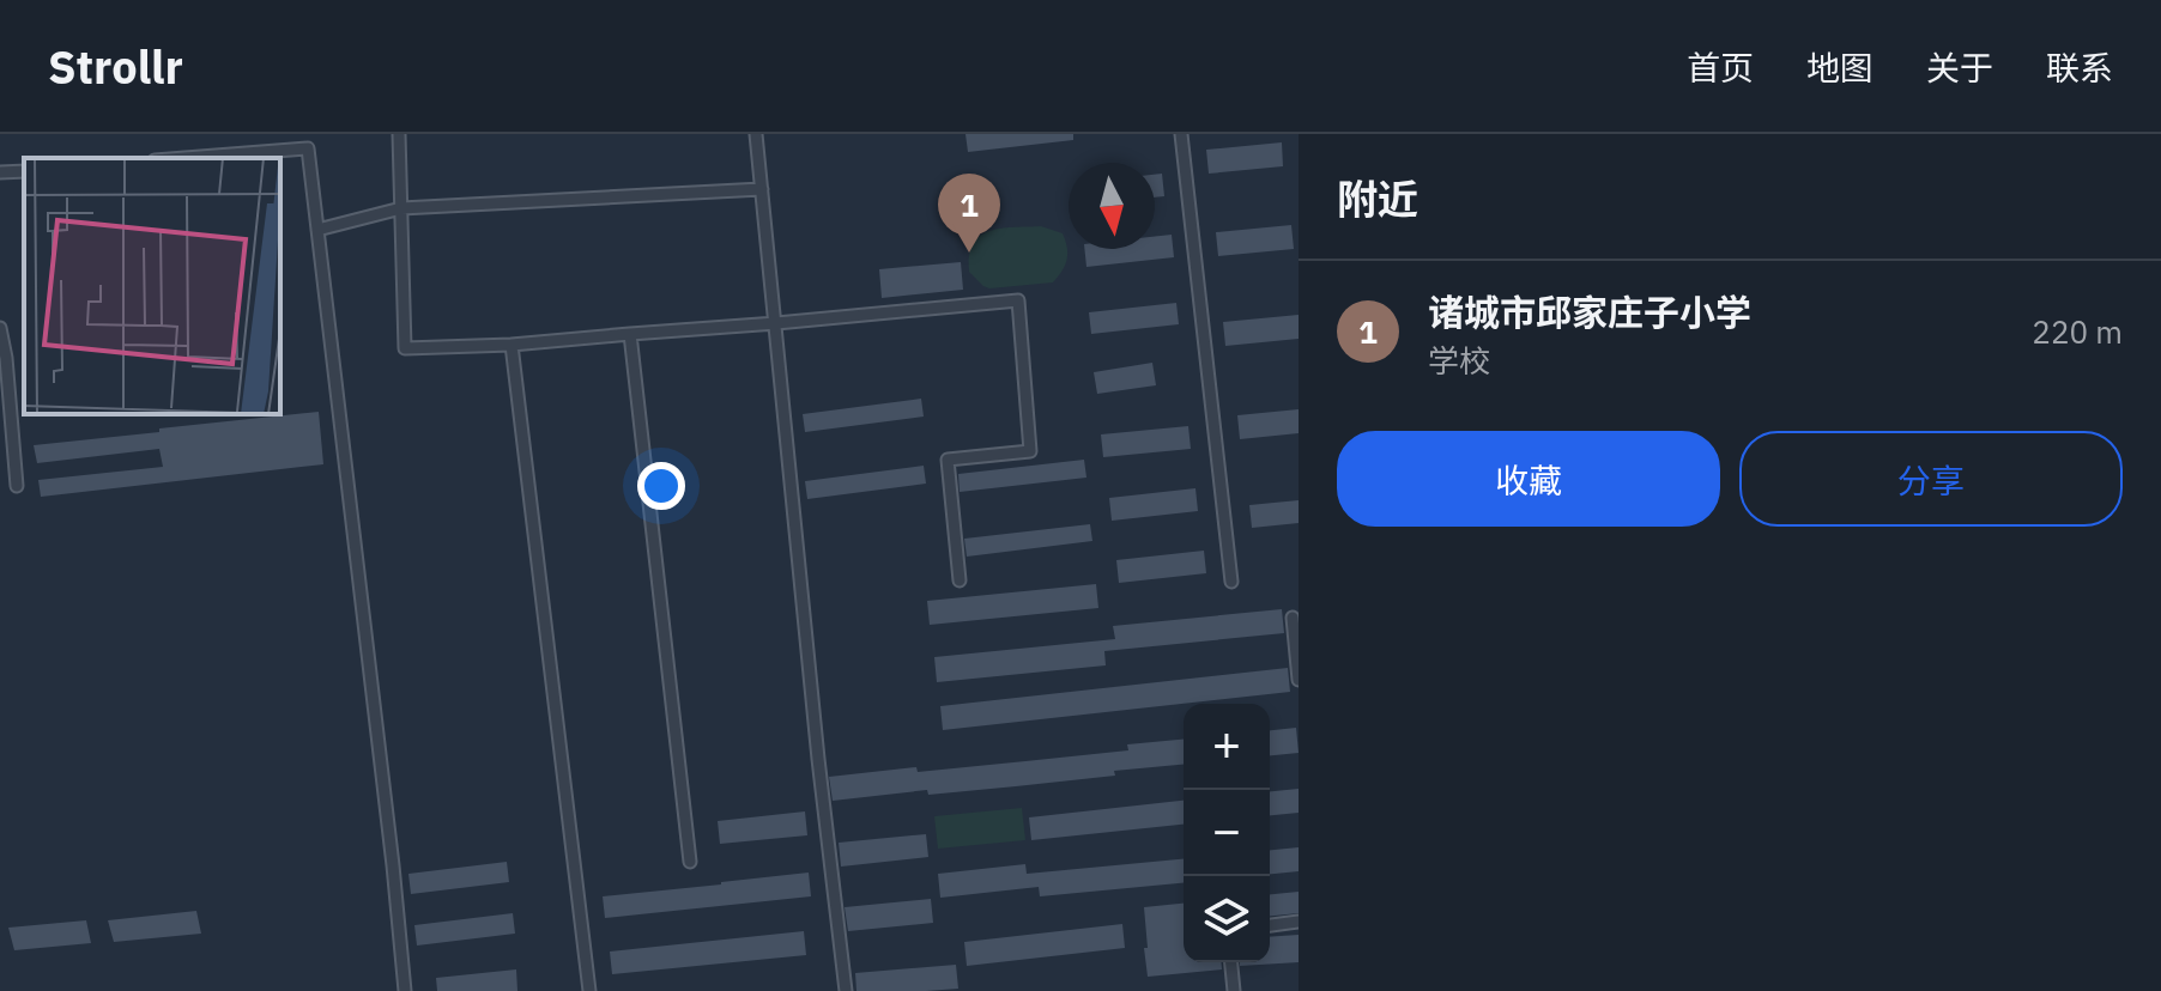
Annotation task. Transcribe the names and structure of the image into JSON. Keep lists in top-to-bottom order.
{
  "north": "bottom",
  "page": {
    "header": "Strollr",
    "nav": [
      "首页",
      "地图",
      "关于",
      "联系"
    ],
    "heading": "附近",
    "pins": "1",
    "list": [
      {
        "mark": "1",
        "name": "诸城市邱家庄子小学",
        "note": "学校",
        "value": "220 m"
      }
    ],
    "buttons": ["收藏", "分享"],
    "map_buttons": ["+", "−"]
  }
}
